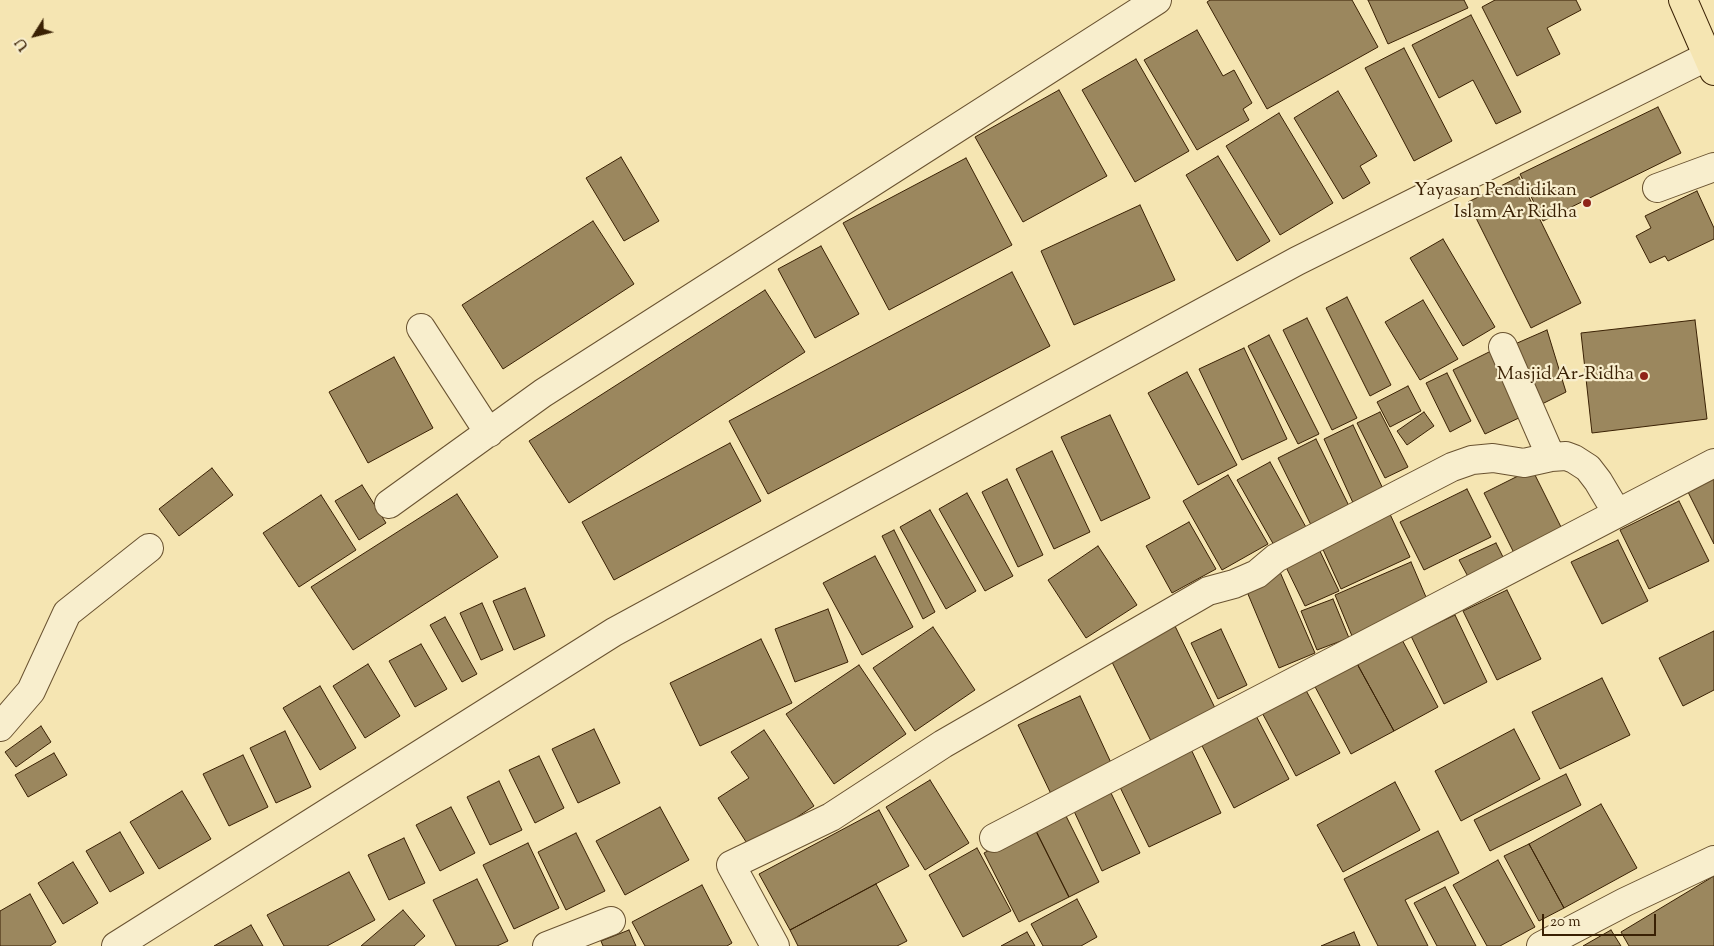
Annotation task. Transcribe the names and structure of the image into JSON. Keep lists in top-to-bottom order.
{
  "places": ["Yayasan Pendidikan Islam Ar Ridha", "Masjid Ar-Ridha"],
  "scale_bar": "20 m",
  "north": "bottom left"
}
